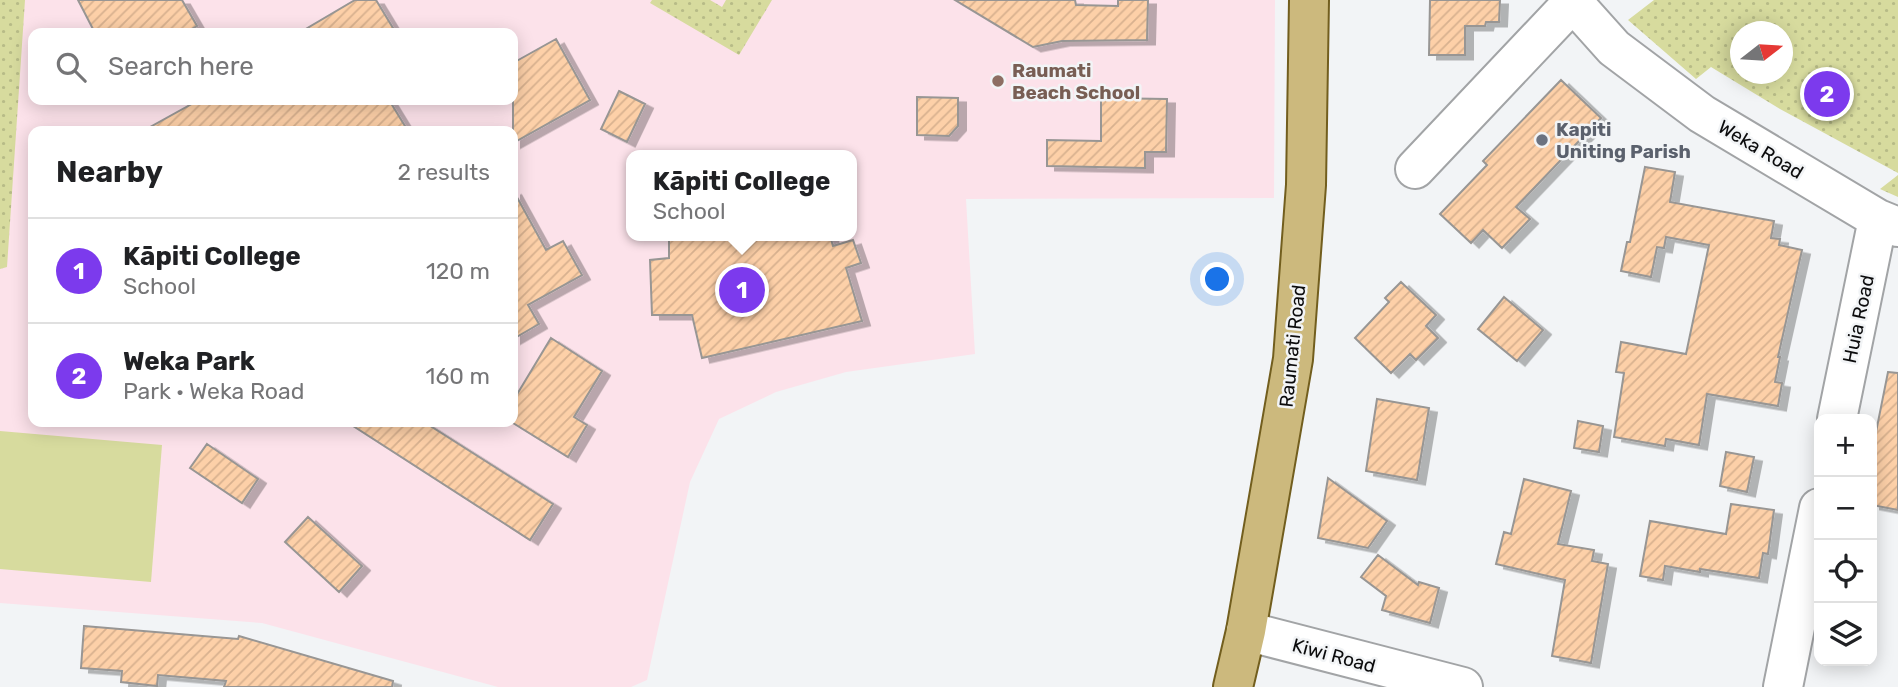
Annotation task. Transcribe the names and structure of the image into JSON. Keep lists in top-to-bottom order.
{
  "streets": {
    "main road": ["Raumati Road"],
    "street": ["Weka Road", "Huia Road", "Kiwi Road"]
  },
  "crossings": [
    ["Weka Road", "Huia Road"],
    ["Raumati Road", "Kiwi Road"]
  ],
  "places": ["Raumati Beach School", "Kapiti Uniting Parish"],
  "north": "right",
  "page": {
    "search": "Search here",
    "pins": ["2", "1"],
    "heading": ["Nearby", "2 results"],
    "popup": ["Kāpiti College", "School"],
    "list": [
      {
        "mark": "1",
        "name": "Kāpiti College",
        "note": "School",
        "value": "120 m"
      },
      {
        "mark": "2",
        "name": "Weka Park",
        "note": "Park · Weka Road",
        "value": "160 m"
      }
    ],
    "map_buttons": ["+", "−"]
  }
}
